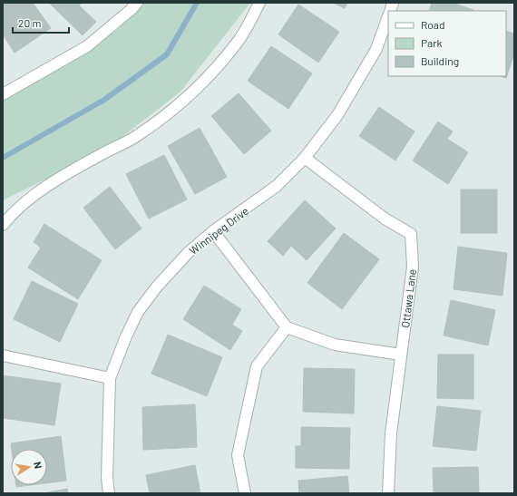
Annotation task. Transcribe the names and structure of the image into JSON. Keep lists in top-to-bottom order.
{
  "streets": {
    "street": ["Winnipeg Drive", "Ottawa Lane"]
  },
  "crossings": [
    ["Winnipeg Drive", "Ottawa Lane"]
  ],
  "legend": ["Road", "Park", "Building"],
  "scale_bar": "20 m",
  "north": "right"
}
